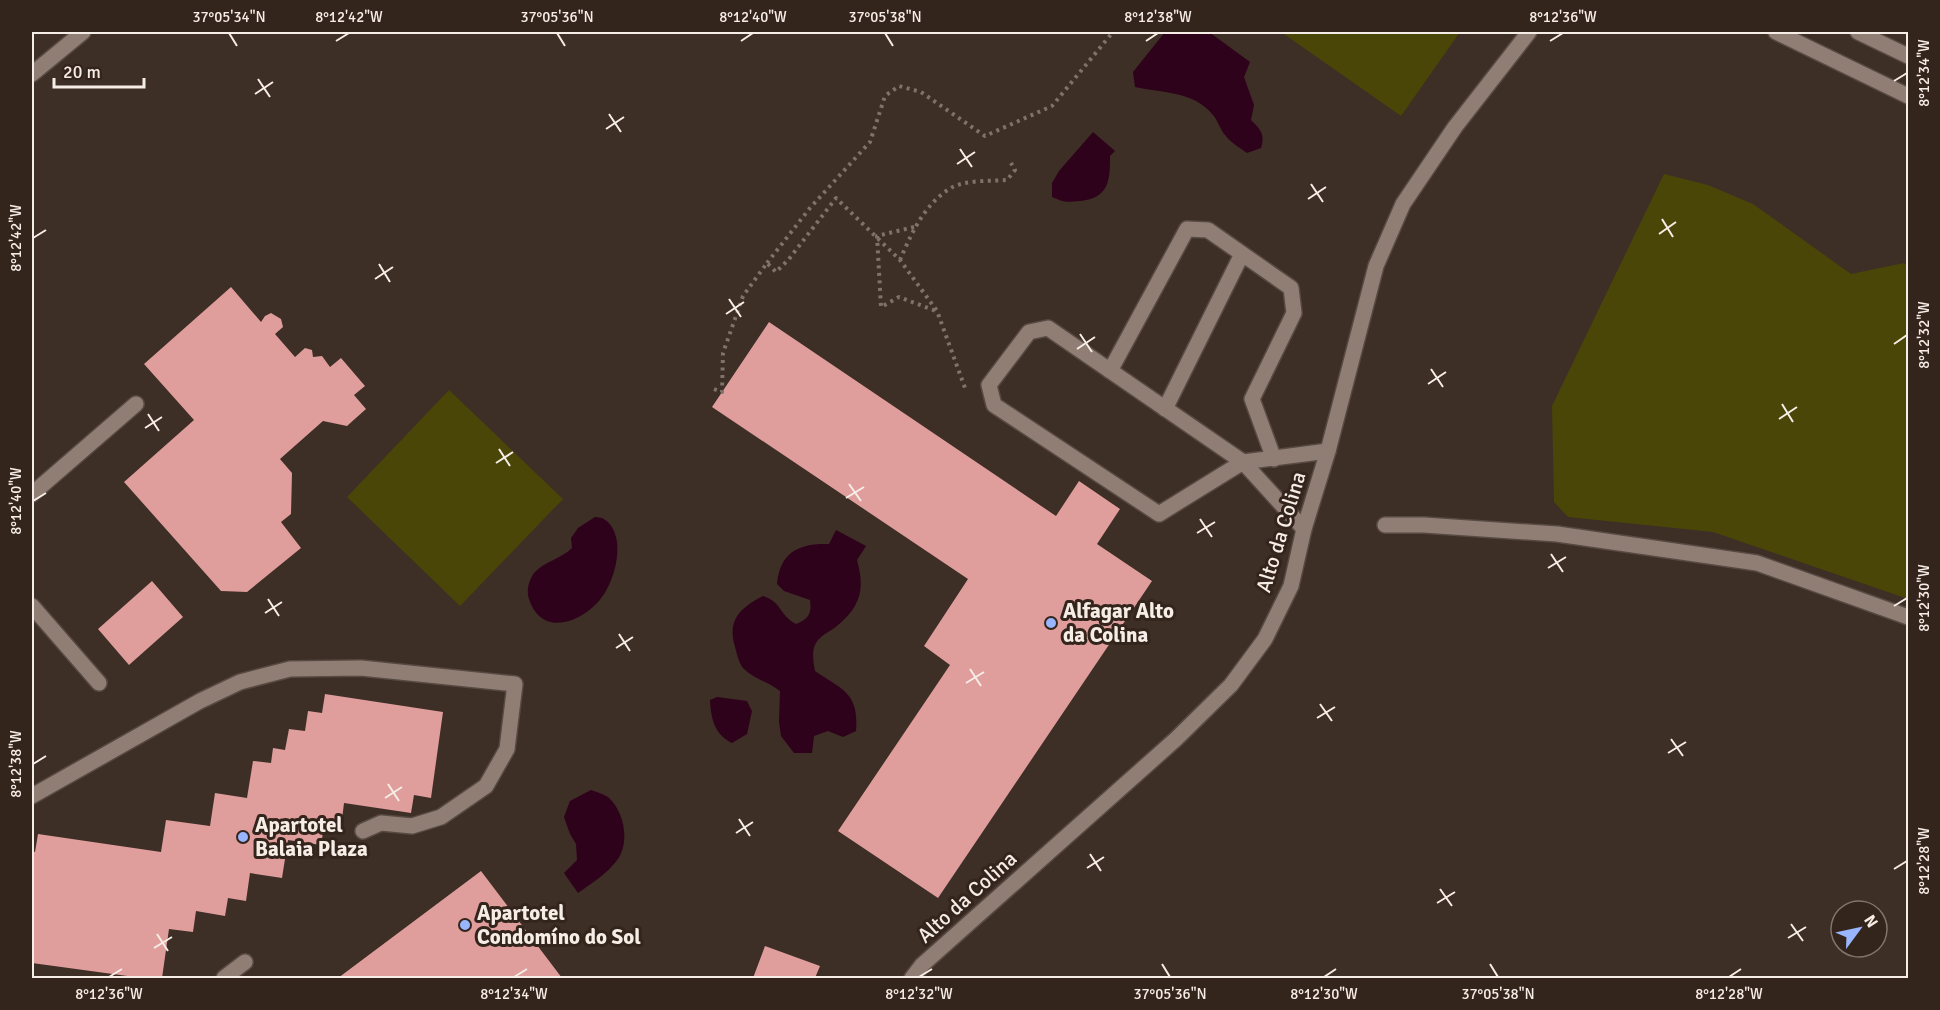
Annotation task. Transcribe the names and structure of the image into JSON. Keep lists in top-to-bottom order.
{
  "streets": {
    "street": ["Alto da Colina"]
  },
  "places": ["Alfagar Alto da Colina", "Apartotel Balaia Plaza", "Apartotel Condomíno do Sol"],
  "scale_bar": "20 m",
  "north": "top right",
  "coordinates": [
    "37°05'34\"N",
    "8°12'42\"W",
    "37°05'36\"N",
    "8°12'40\"W",
    "37°05'38\"N",
    "8°12'38\"W",
    "8°12'36\"W",
    "8°12'34\"W",
    "8°12'32\"W",
    "8°12'30\"W",
    "8°12'28\"W"
  ]
}
